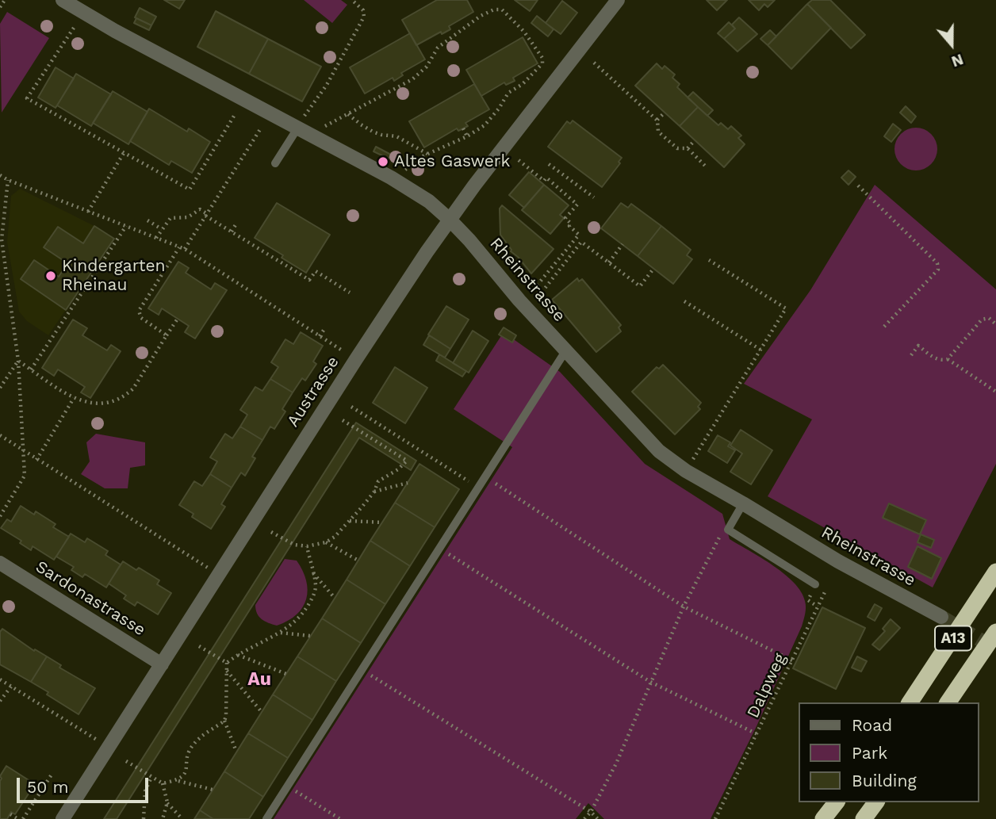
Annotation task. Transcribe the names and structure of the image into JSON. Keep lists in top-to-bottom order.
{
  "streets": {
    "highway": ["A13"],
    "street": ["Rheinstrasse", "Austrasse", "Sardonastrasse"],
    "path": ["Dalpweg"]
  },
  "crossings": [
    ["Rheinstrasse", "Austrasse"],
    ["Austrasse", "Sardonastrasse"]
  ],
  "districts": ["Au"],
  "places": ["Altes Gaswerk", "Kindergarten Rheinau"],
  "legend": ["Road", "Park", "Building"],
  "scale_bar": "50 m",
  "north": "bottom"
}
